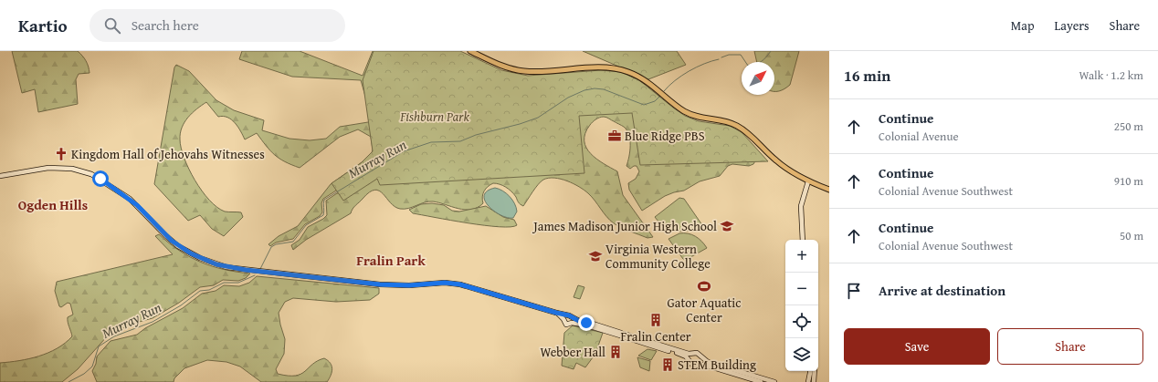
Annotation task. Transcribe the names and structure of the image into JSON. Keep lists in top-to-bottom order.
{
  "districts": ["Ogden Hills", "Fralin Park"],
  "water": ["Murray Run"],
  "parks": ["Fishburn Park"],
  "places": {
    "office": ["Blue Ridge PBS"],
    "church": ["Kingdom Hall of Jehovahs Witnesses"],
    "school or university": ["James Madison Junior High School", "Virginia Western Community College"],
    "sports": ["Gator Aquatic Center"],
    "building": ["Fralin Center", "Webber Hall", "STEM Building"]
  },
  "north": "top right",
  "page": {
    "header": "Kartio",
    "search": "Search here",
    "nav": ["Map", "Layers", "Share"],
    "heading": ["16 min", "Walk · 1.2 km"],
    "list": [
      ["Continue", "Colonial Avenue", "250 m"],
      ["Continue", "Colonial Avenue Southwest", "910 m"],
      ["Continue", "Colonial Avenue Southwest", "50 m"],
      "Arrive at destination"
    ],
    "map_buttons": ["+", "−"],
    "buttons": ["Save", "Share"]
  }
}
